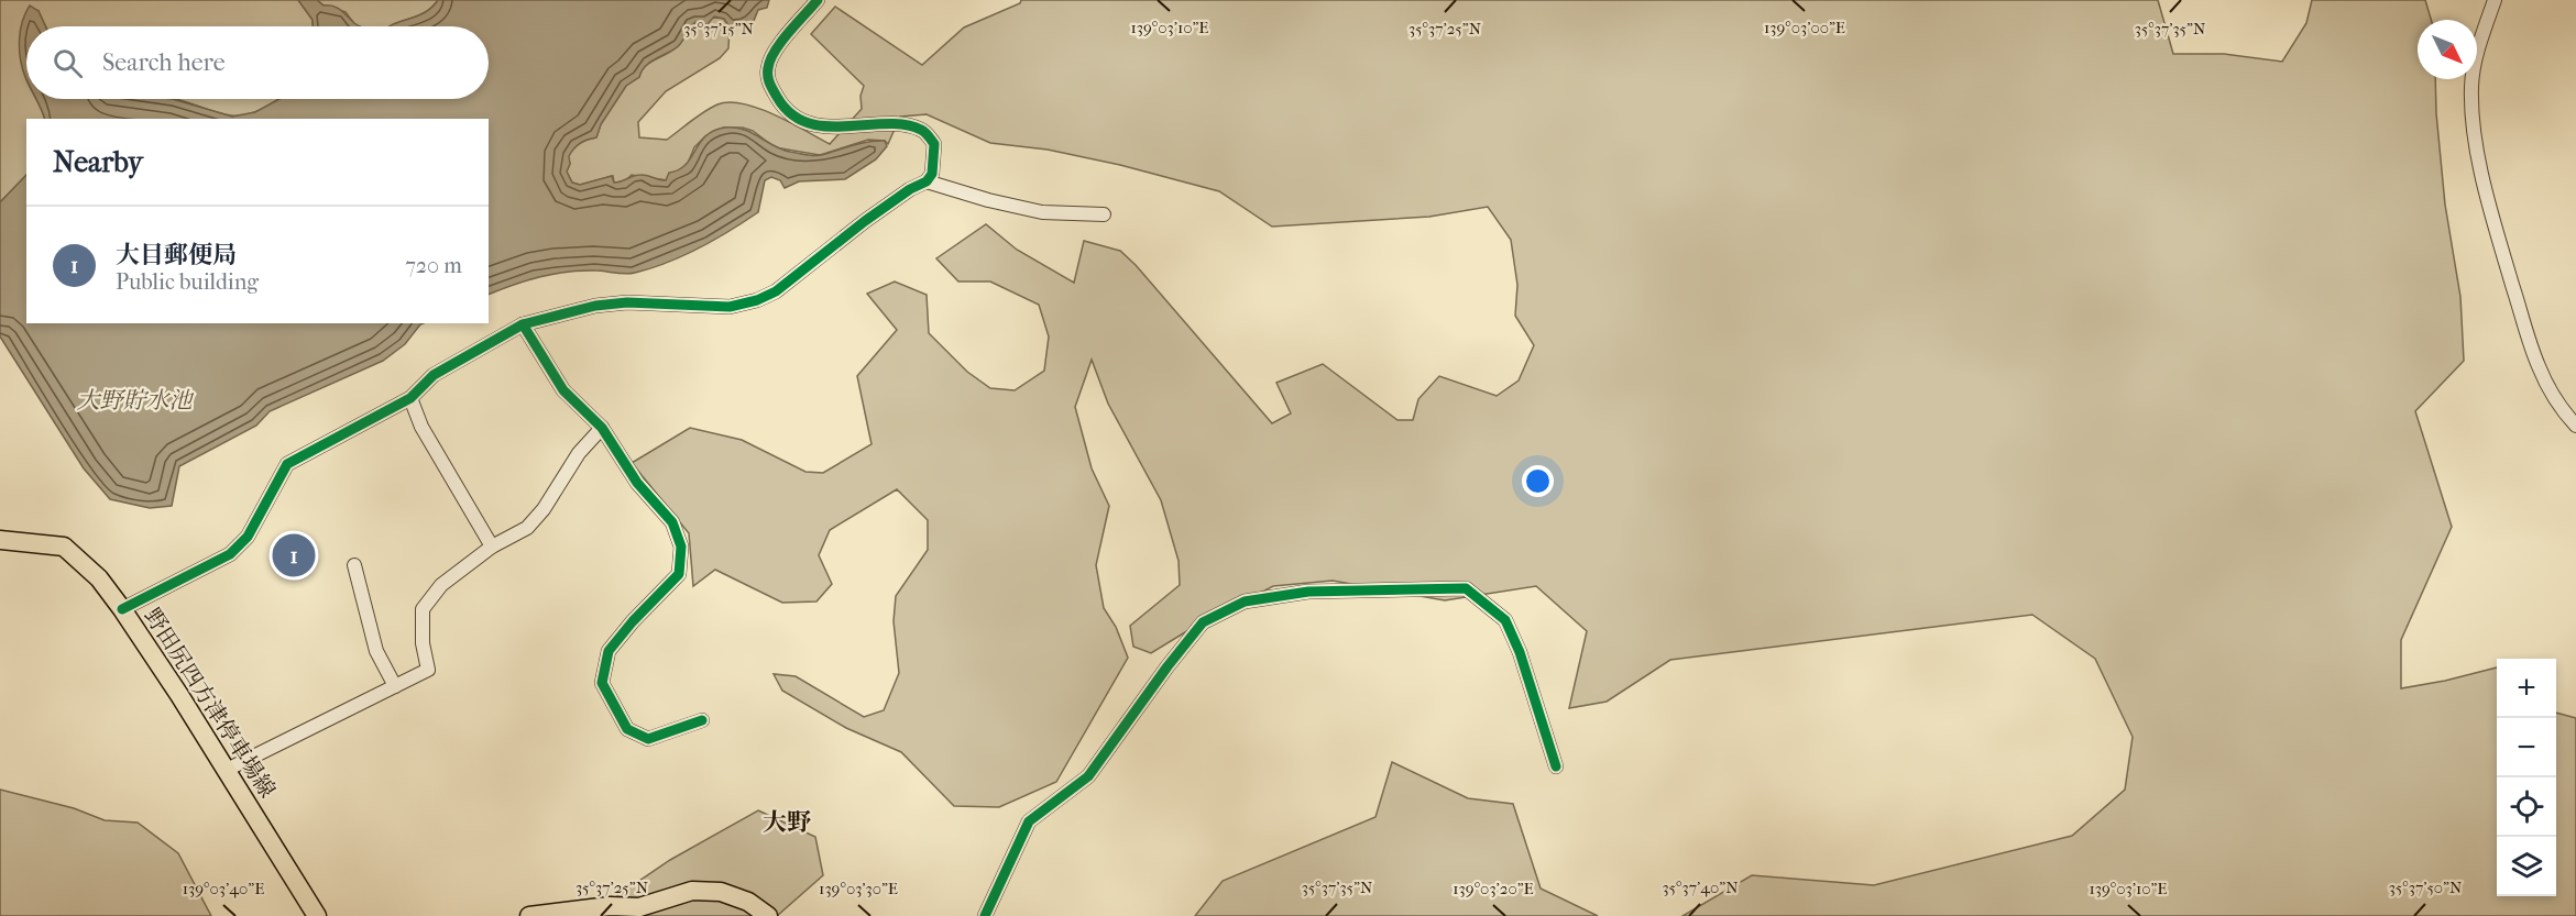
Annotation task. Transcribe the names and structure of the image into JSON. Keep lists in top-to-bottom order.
{
  "streets": {
    "main road": ["野田尻四方津停車場線"]
  },
  "districts": ["大野"],
  "water": ["大野貯水池"],
  "north": "bottom right",
  "page": {
    "search": "Search here",
    "heading": "Nearby",
    "list": [
      {
        "mark": "1",
        "name": "大目郵便局",
        "note": "Public building",
        "value": "720 m"
      }
    ],
    "pins": "1",
    "map_buttons": ["+", "−"]
  },
  "coordinates": [
    "139°03'10\"E",
    "139°03'00\"E",
    "35°37'15\"N",
    "35°37'25\"N",
    "35°37'35\"N",
    "35°37'40\"N",
    "35°37'50\"N",
    "139°03'40\"E",
    "139°03'30\"E",
    "139°03'20\"E"
  ]
}
